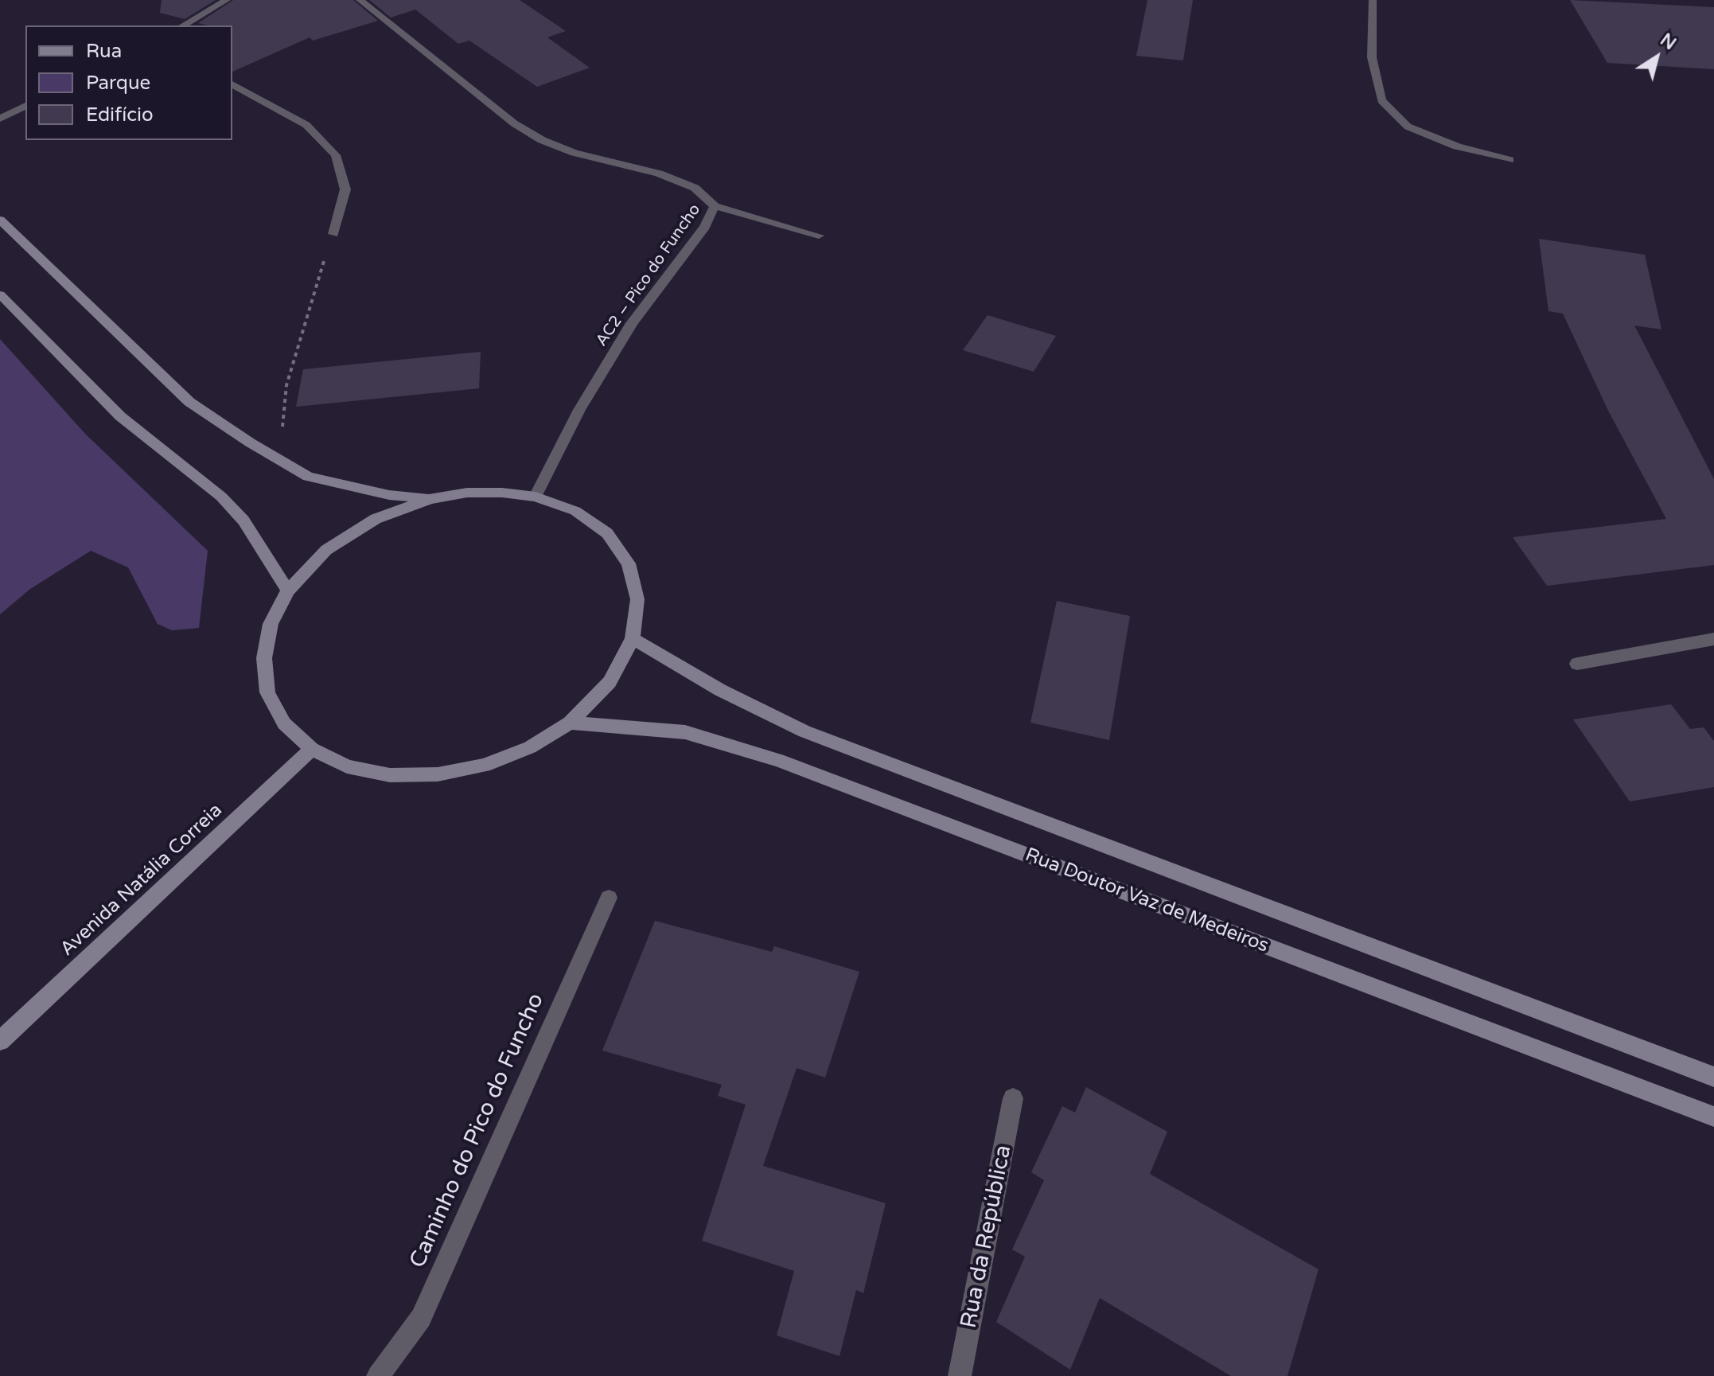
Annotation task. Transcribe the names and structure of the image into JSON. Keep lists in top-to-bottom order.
{
  "streets": {
    "street": [
      "AC2 – Pico do Funcho",
      "Avenida Natália Correia",
      "Rua Doutor Vaz de Medeiros",
      "Caminho do Pico do Funcho",
      "Rua da República"
    ]
  },
  "legend": ["Rua", "Parque", "Edifício"],
  "north": "top right"
}
